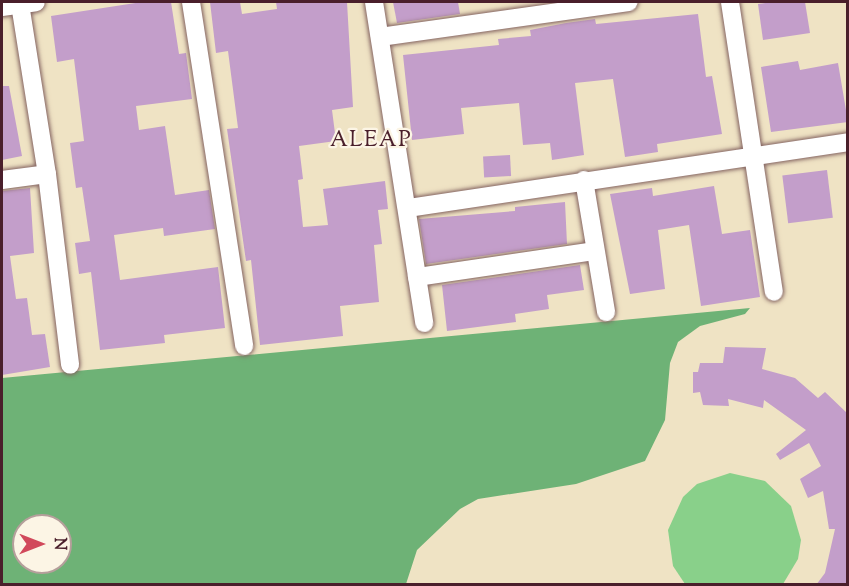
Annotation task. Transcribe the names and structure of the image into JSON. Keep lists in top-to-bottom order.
{
  "districts": ["ALEAP"],
  "north": "right"
}
